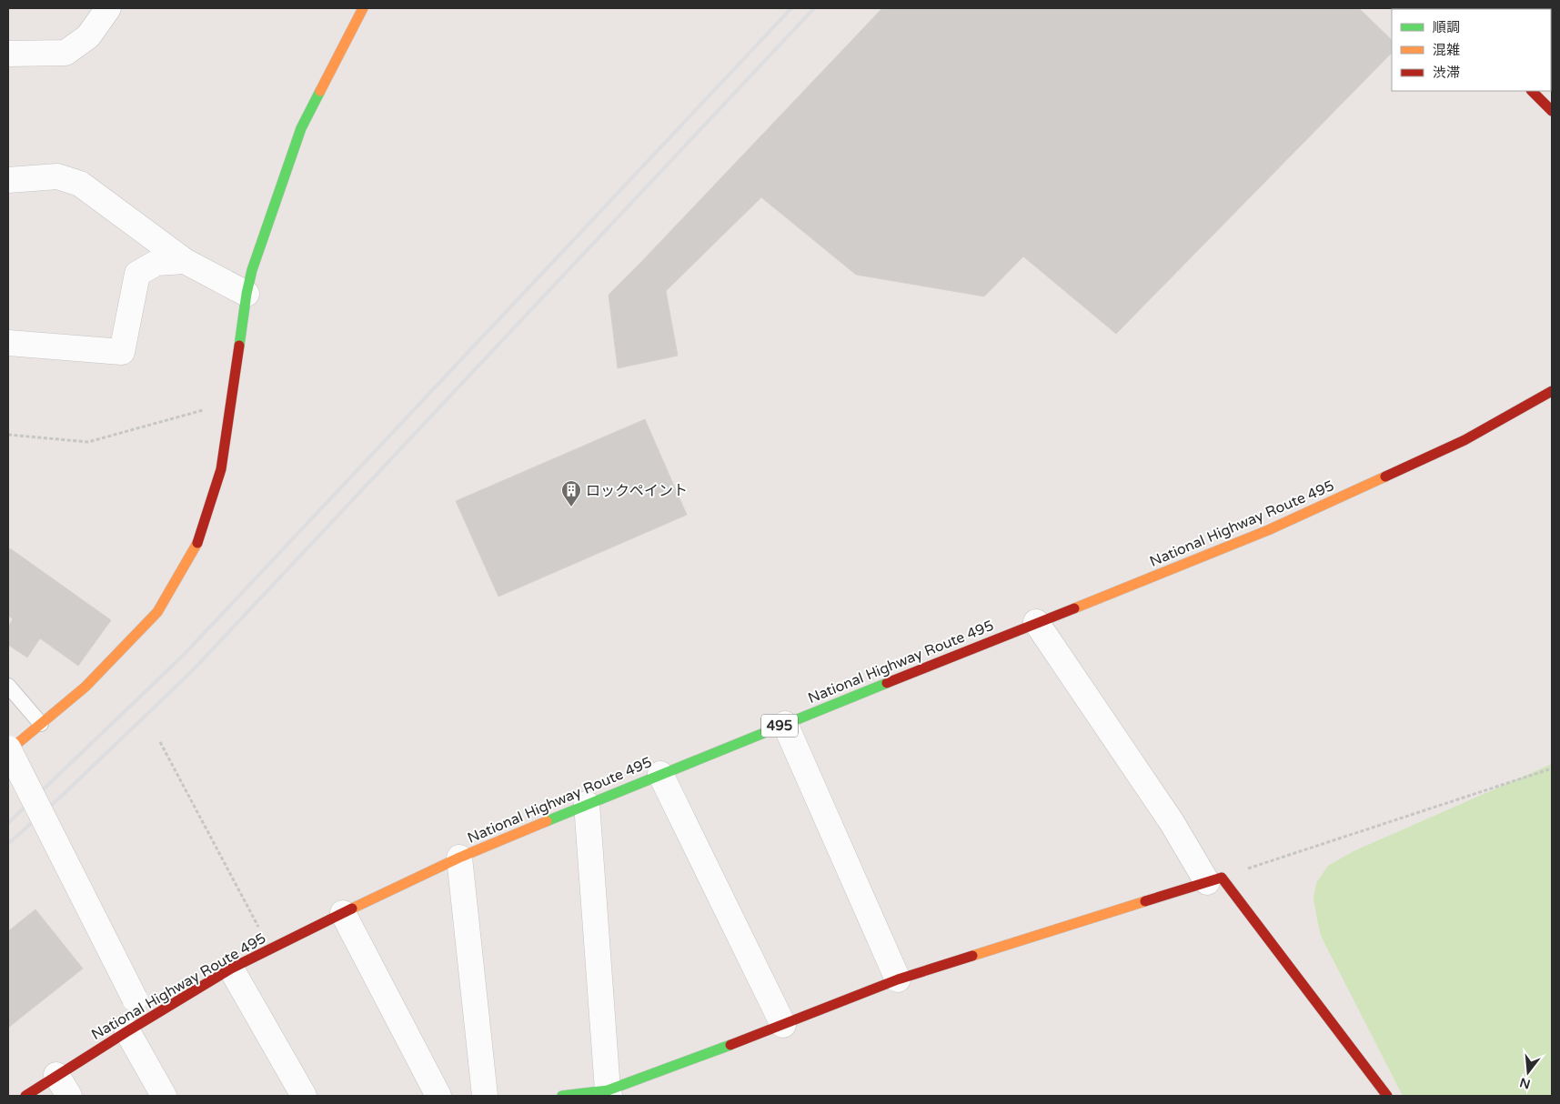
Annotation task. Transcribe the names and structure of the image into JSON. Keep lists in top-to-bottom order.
{
  "streets": {
    "main road": ["National Highway Route 495", "495"]
  },
  "places": {
    "building": ["ロックペイント"]
  },
  "legend": ["順調", "混雑", "渋滞"],
  "north": "bottom"
}
